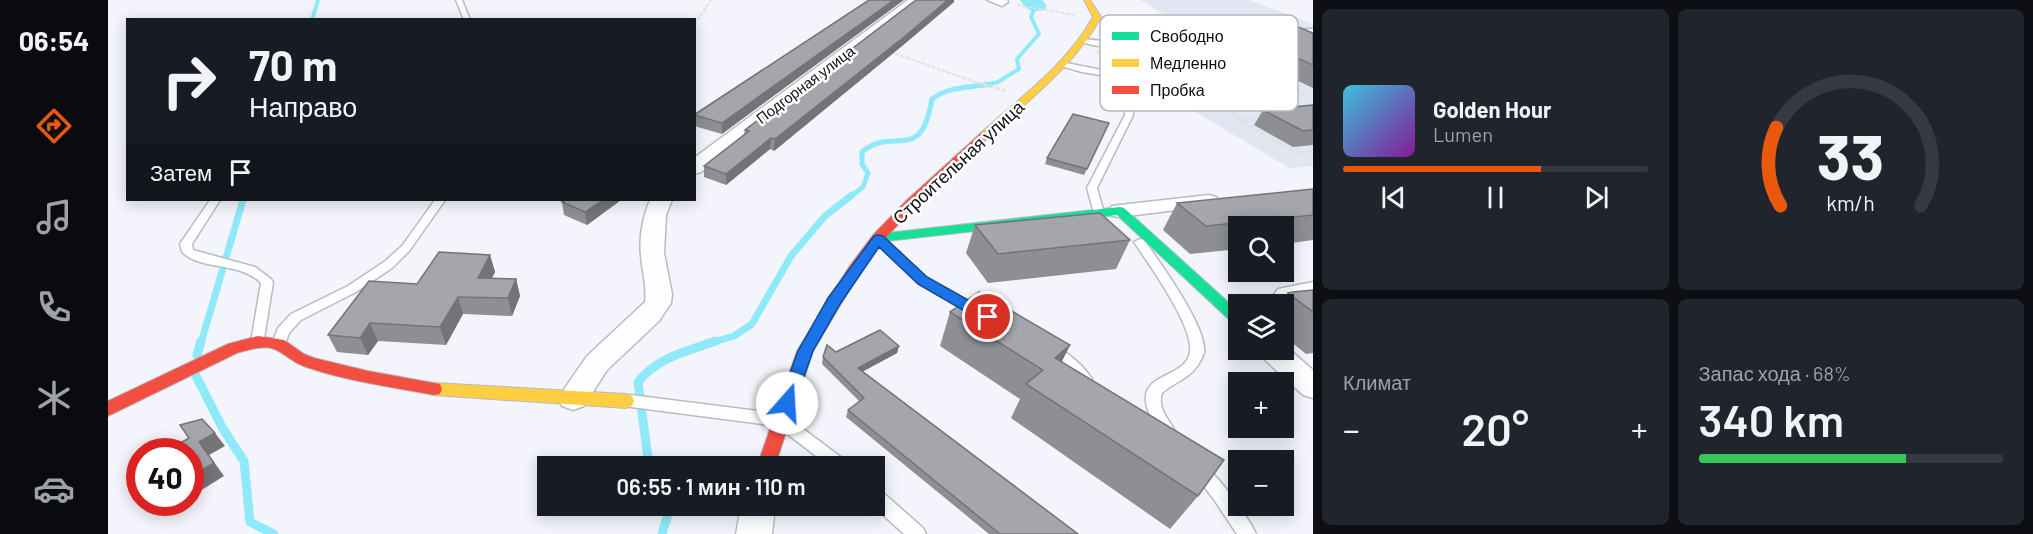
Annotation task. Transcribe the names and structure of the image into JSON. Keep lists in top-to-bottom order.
{
  "streets": {
    "street": ["Подгорная улица", "Строительная улица"]
  },
  "legend": ["Свободно", "Медленно", "Пробка"],
  "page": {
    "tabs": "06:54",
    "turn": ["70 m", "Направо"],
    "song": ["Golden Hour", "Lumen"],
    "then": "Затем",
    "map_buttons": ["+", "−"],
    "tile": [
      "Климат",
      ["Запас хода · 68%", "340 km"]
    ],
    "heat": ["−", "20°", "+"],
    "limit": "40",
    "trip": "06:55 · 1 мин · 110 m",
    "gauge": ["33", "km/h"]
  }
}
